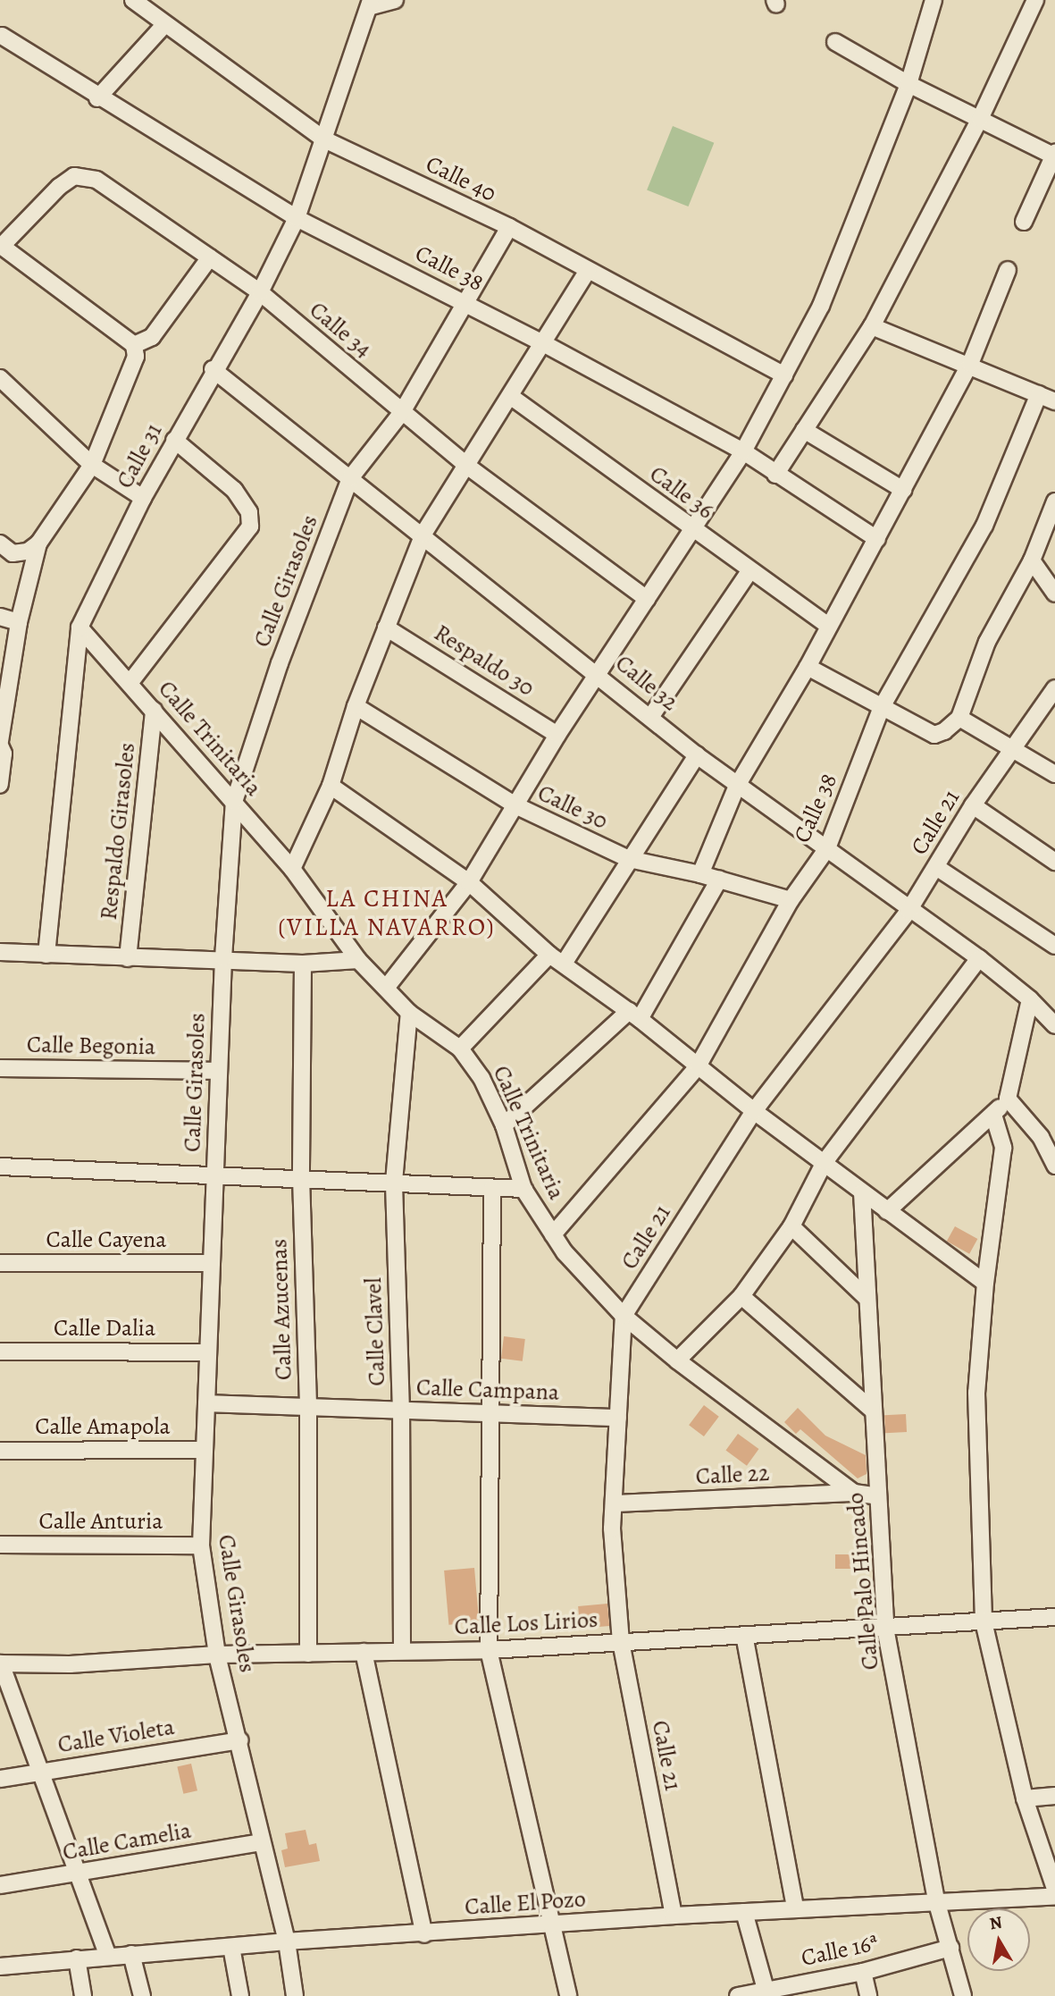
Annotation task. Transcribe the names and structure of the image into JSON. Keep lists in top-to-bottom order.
{
  "streets": {
    "street": [
      "Calle 40",
      "Calle 38",
      "Calle 34",
      "Calle 31",
      "Calle 36",
      "Calle Girasoles",
      "Respaldo 30",
      "Calle 32",
      "Calle Trinitaria",
      "Calle 30",
      "Calle 21",
      "Respaldo Girasoles",
      "Calle Begonia",
      "Calle Cayena",
      "Calle Azucenas",
      "Calle Dalia",
      "Calle Clavel",
      "Calle Campana",
      "Calle Amapola",
      "Calle 22",
      "Calle Anturia",
      "Calle Palo Hincado",
      "Calle Los Lirios",
      "Calle Violeta",
      "Calle Camelia",
      "Calle El Pozo",
      "Calle 16ª"
    ]
  },
  "crossings": [
    ["Calle 40", "Calle 31"],
    ["Calle 40", "Calle Girasoles"],
    ["Calle 38", "Calle 31"],
    ["Calle 38", "Calle Girasoles"],
    ["Calle 38", "Calle 32"],
    ["Calle 38", "Calle Trinitaria"],
    ["Calle 38", "Calle 30"],
    ["Calle 34", "Calle 31"],
    ["Calle 34", "Calle Girasoles"],
    ["Calle 31", "Calle 32"],
    ["Calle 31", "Calle Trinitaria"],
    ["Calle Girasoles", "Calle 32"],
    ["Calle Girasoles", "Calle Trinitaria"],
    ["Calle Girasoles", "Calle Begonia"],
    ["Calle Girasoles", "Calle Cayena"],
    ["Calle Girasoles", "Calle Dalia"],
    ["Calle Girasoles", "Calle Campana"],
    ["Calle Girasoles", "Calle Amapola"],
    ["Calle Girasoles", "Calle Anturia"],
    ["Calle Girasoles", "Calle Los Lirios"],
    ["Calle Girasoles", "Calle Violeta"],
    ["Calle Girasoles", "Calle Camelia"],
    ["Calle Girasoles", "Calle El Pozo"],
    ["Calle 32", "Calle 21"],
    ["Calle Trinitaria", "Calle 21"],
    ["Calle Trinitaria", "Respaldo Girasoles"],
    ["Calle Trinitaria", "Calle Clavel"],
    ["Calle Trinitaria", "Calle 22"],
    ["Calle Trinitaria", "Calle Palo Hincado"],
    ["Calle 21", "Calle Campana"],
    ["Calle 21", "Calle 22"],
    ["Calle 21", "Calle Los Lirios"],
    ["Calle 21", "Calle El Pozo"],
    ["Calle Azucenas", "Calle Campana"],
    ["Calle Azucenas", "Calle Los Lirios"],
    ["Calle Clavel", "Calle Campana"],
    ["Calle Clavel", "Calle Los Lirios"],
    ["Calle Palo Hincado", "Calle Los Lirios"],
    ["Calle Palo Hincado", "Calle El Pozo"],
    ["Calle Palo Hincado", "Calle 16ª"]
  ],
  "districts": ["LA CHINA (VILLA NAVARRO)"],
  "north": "top"
}
